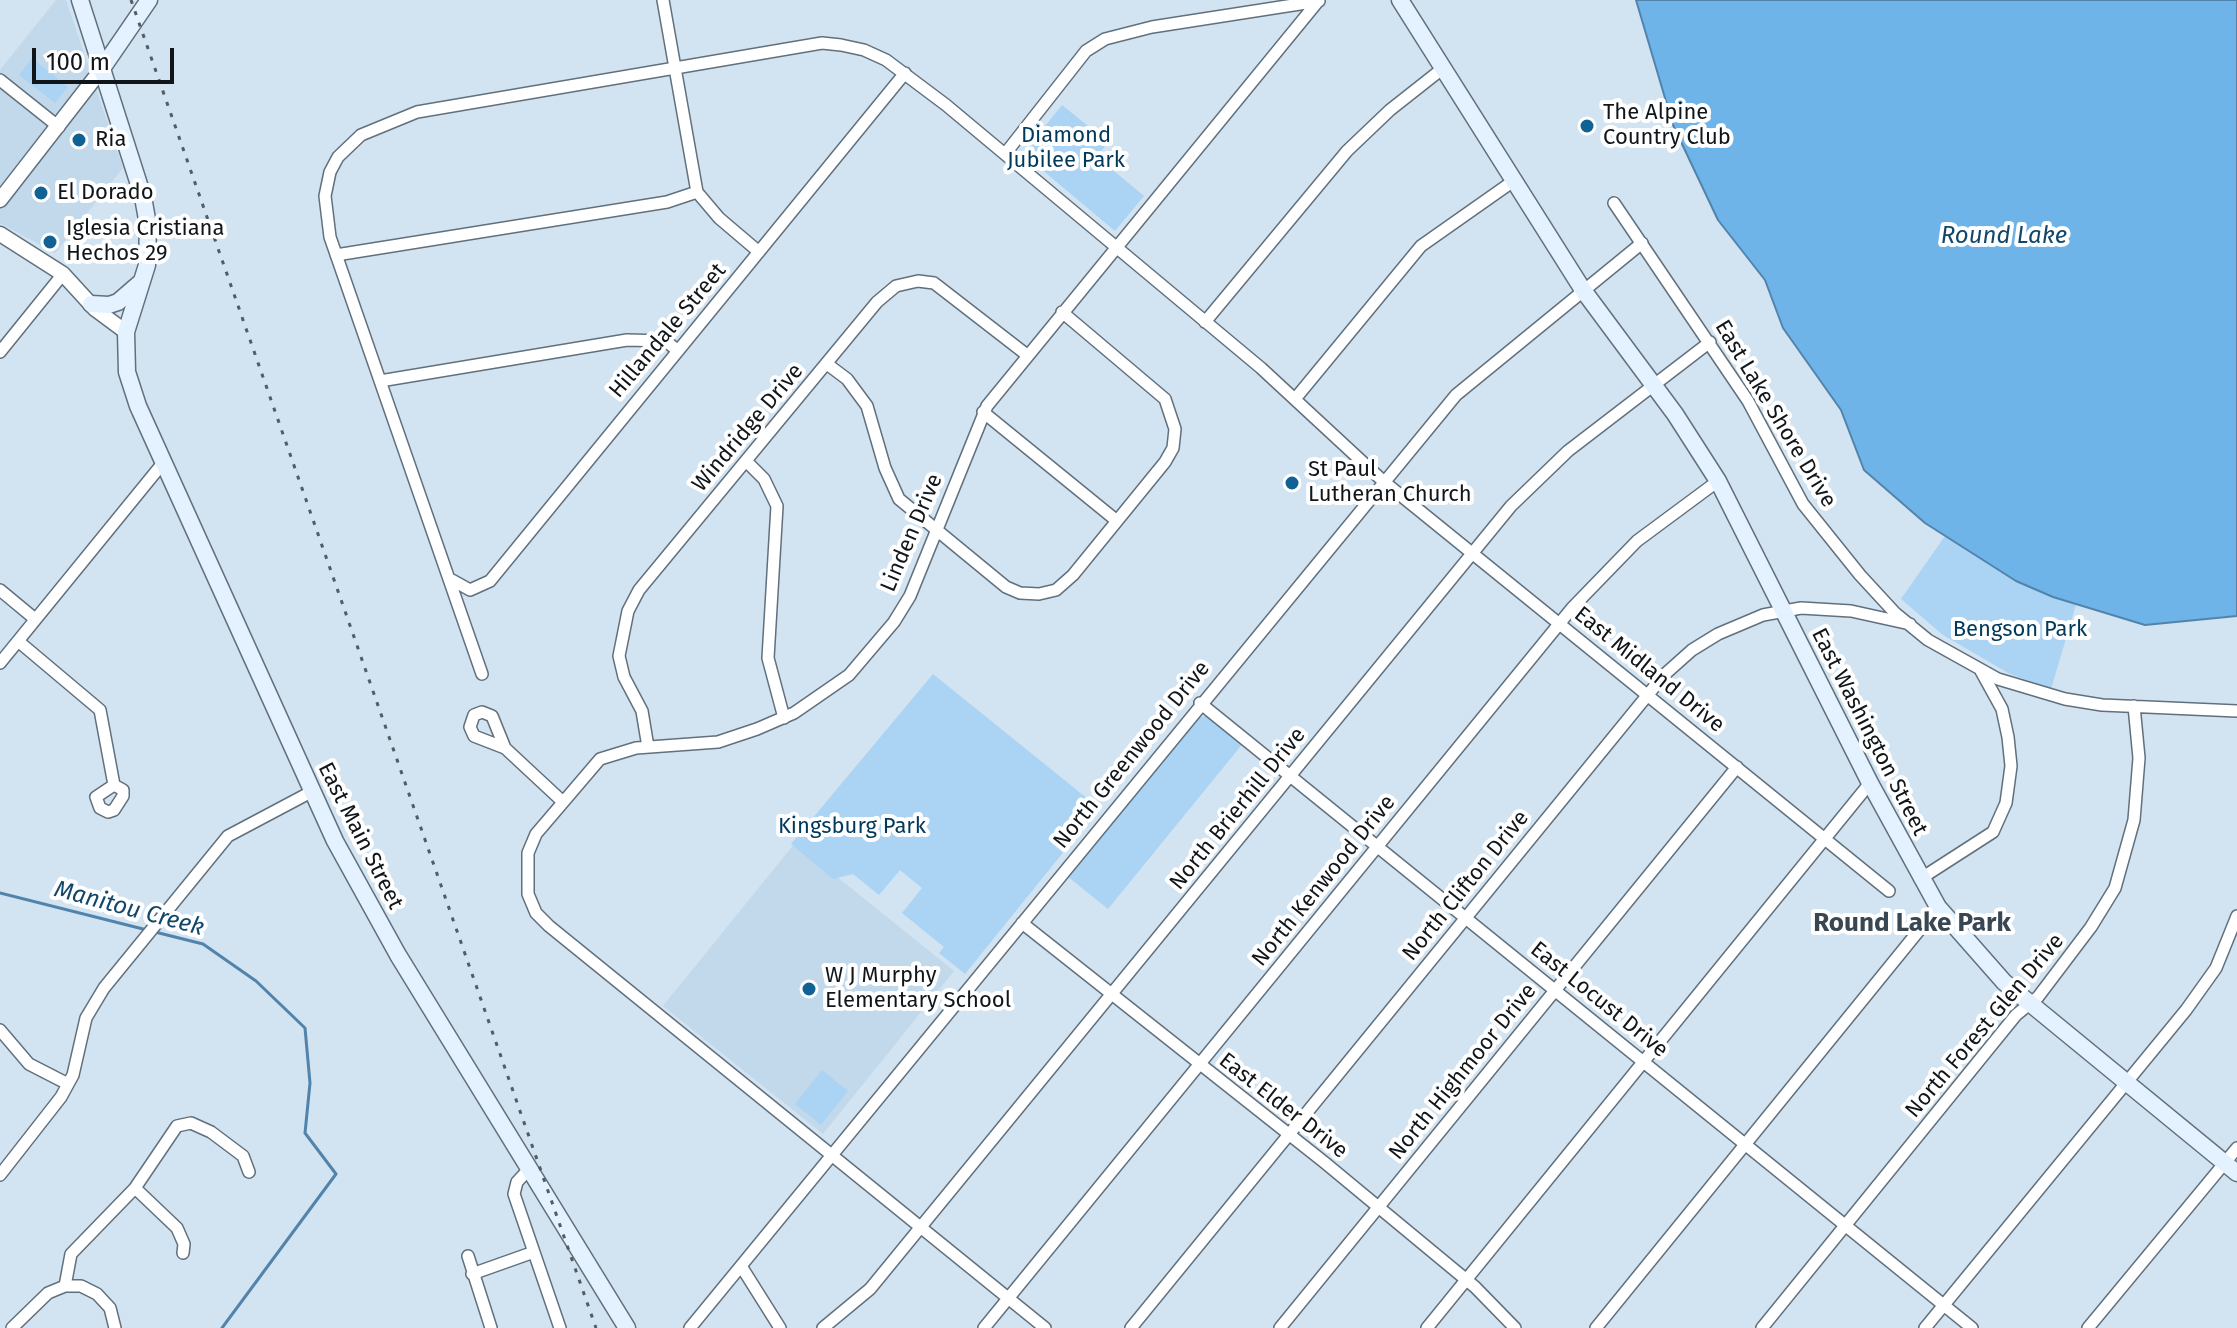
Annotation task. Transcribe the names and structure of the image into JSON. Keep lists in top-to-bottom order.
{
  "streets": {
    "main road": ["East Washington Street", "East Main Street"],
    "street": [
      "Hillandale Street",
      "East Lake Shore Drive",
      "Windridge Drive",
      "Linden Drive",
      "East Midland Drive",
      "North Greenwood Drive",
      "North Brierhill Drive",
      "North Kenwood Drive",
      "North Clifton Drive",
      "East Locust Drive",
      "North Forest Glen Drive",
      "North Highmoor Drive",
      "East Elder Drive"
    ]
  },
  "crossings": [
    ["Hillandale Street", "East Midland Drive"],
    ["East Lake Shore Drive", "North Greenwood Drive"],
    ["East Lake Shore Drive", "North Brierhill Drive"],
    ["East Lake Shore Drive", "North Clifton Drive"],
    ["East Lake Shore Drive", "North Forest Glen Drive"],
    ["Windridge Drive", "Linden Drive"],
    ["Linden Drive", "East Midland Drive"],
    ["Linden Drive", "North Greenwood Drive"],
    ["Linden Drive", "North Brierhill Drive"],
    ["Linden Drive", "North Kenwood Drive"],
    ["East Midland Drive", "North Greenwood Drive"],
    ["East Midland Drive", "North Brierhill Drive"],
    ["East Midland Drive", "North Kenwood Drive"],
    ["East Midland Drive", "North Clifton Drive"],
    ["East Midland Drive", "North Highmoor Drive"],
    ["East Washington Street", "North Greenwood Drive"],
    ["East Washington Street", "North Brierhill Drive"],
    ["East Washington Street", "North Kenwood Drive"],
    ["East Washington Street", "North Clifton Drive"],
    ["East Washington Street", "North Forest Glen Drive"],
    ["North Greenwood Drive", "East Locust Drive"],
    ["North Greenwood Drive", "East Elder Drive"],
    ["North Brierhill Drive", "East Locust Drive"],
    ["North Brierhill Drive", "East Elder Drive"],
    ["North Kenwood Drive", "East Locust Drive"],
    ["North Kenwood Drive", "East Elder Drive"],
    ["North Clifton Drive", "East Locust Drive"],
    ["North Clifton Drive", "East Elder Drive"],
    ["East Locust Drive", "North Forest Glen Drive"],
    ["East Locust Drive", "North Highmoor Drive"],
    ["North Highmoor Drive", "East Elder Drive"]
  ],
  "districts": ["Round Lake Park"],
  "water": ["Round Lake", "Manitou Creek"],
  "parks": ["Diamond Jubilee Park", "Bengson Park", "Kingsburg Park"],
  "places": [
    "The Alpine Country Club",
    "Ria",
    "El Dorado",
    "Iglesia Cristiana Hechos 29",
    "St Paul Lutheran Church",
    "W J Murphy Elementary School"
  ],
  "scale_bar": "100 m"
}
